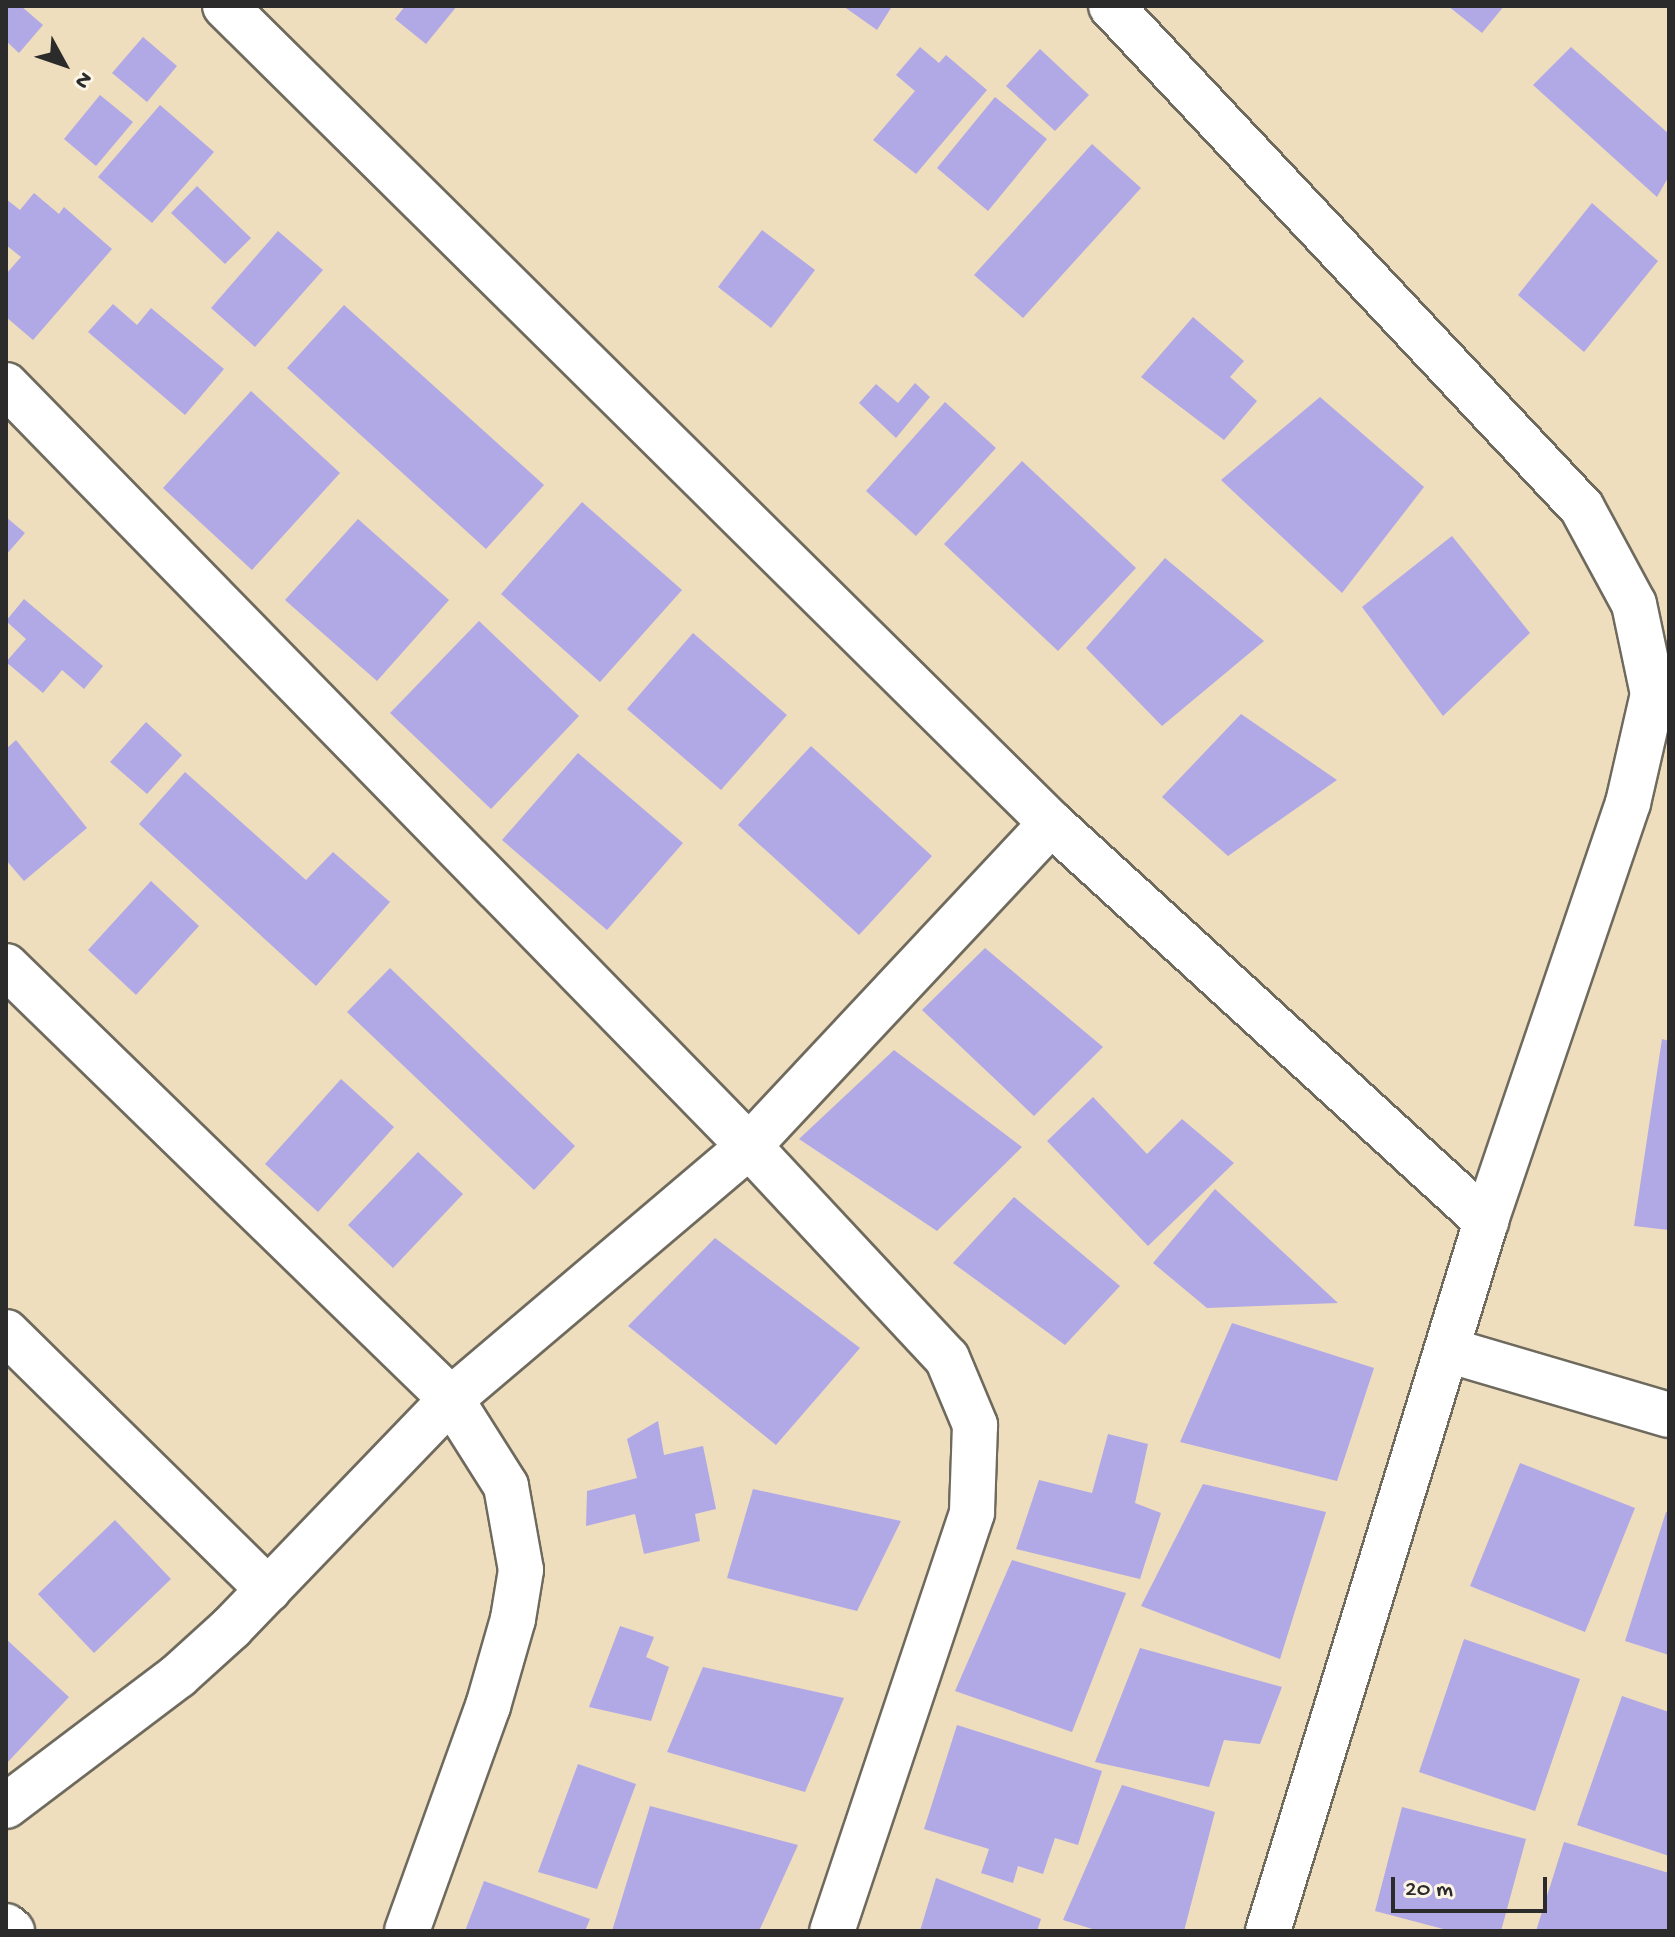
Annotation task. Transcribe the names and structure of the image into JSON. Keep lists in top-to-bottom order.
{
  "scale_bar": "20 m",
  "north": "bottom right"
}
